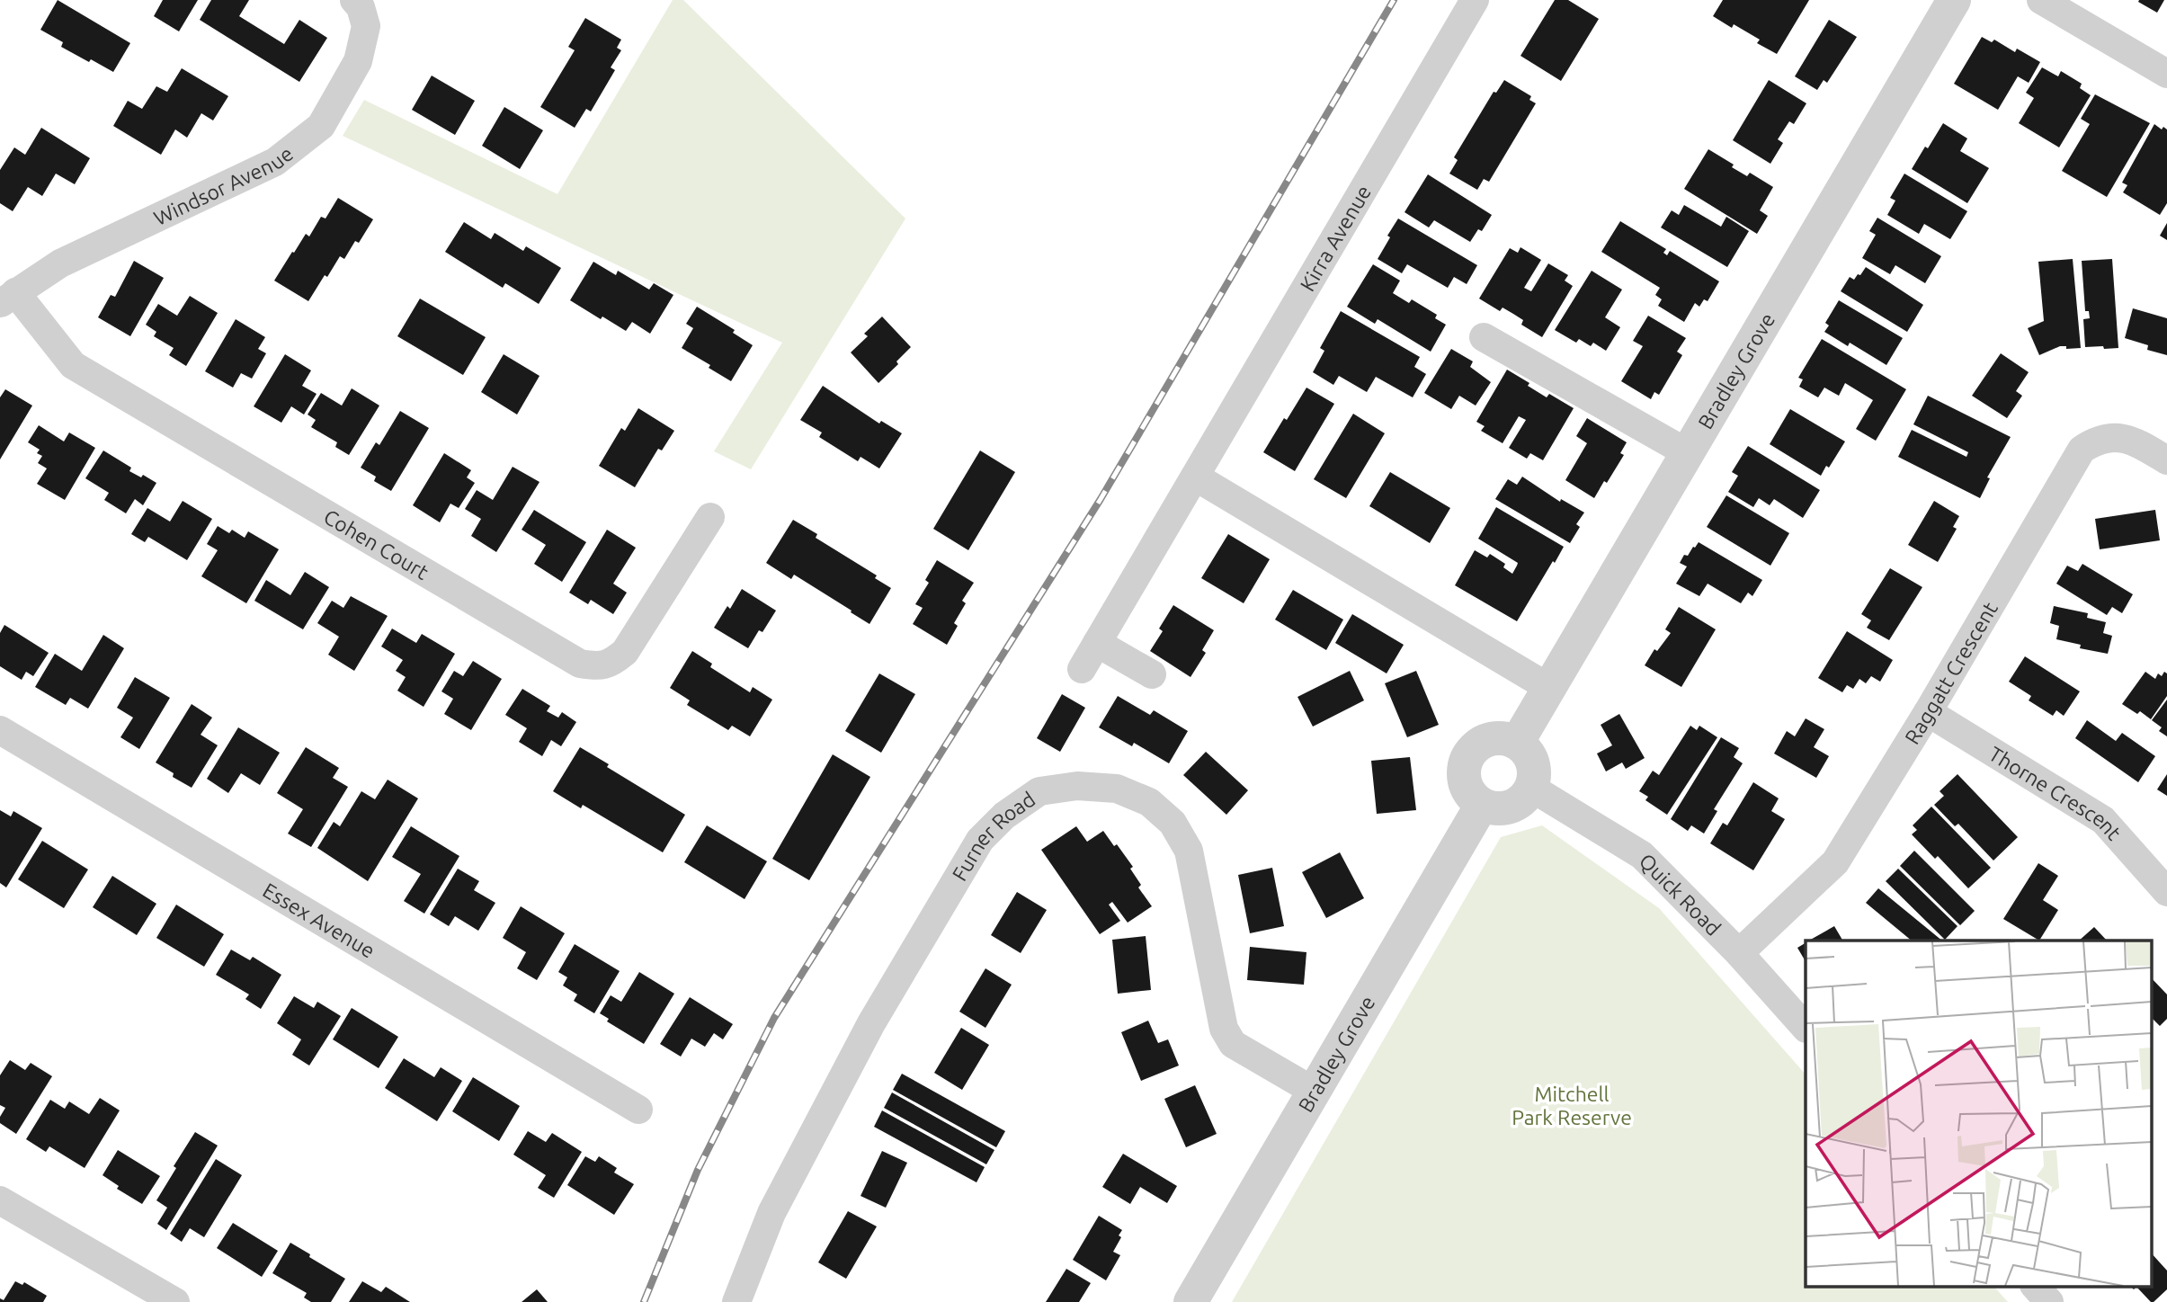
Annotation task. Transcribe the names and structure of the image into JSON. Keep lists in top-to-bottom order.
{
  "streets": {
    "street": [
      "Windsor Avenue",
      "Kirra Avenue",
      "Bradley Grove",
      "Cohen Court",
      "Raggatt Crescent",
      "Thorne Crescent",
      "Furner Road",
      "Quick Road",
      "Essex Avenue"
    ]
  },
  "crossings": [
    ["Windsor Avenue", "Cohen Court"],
    ["Bradley Grove", "Furner Road"],
    ["Bradley Grove", "Quick Road"],
    ["Raggatt Crescent", "Thorne Crescent"],
    ["Raggatt Crescent", "Quick Road"]
  ],
  "parks": ["Mitchell Park Reserve"]
}
